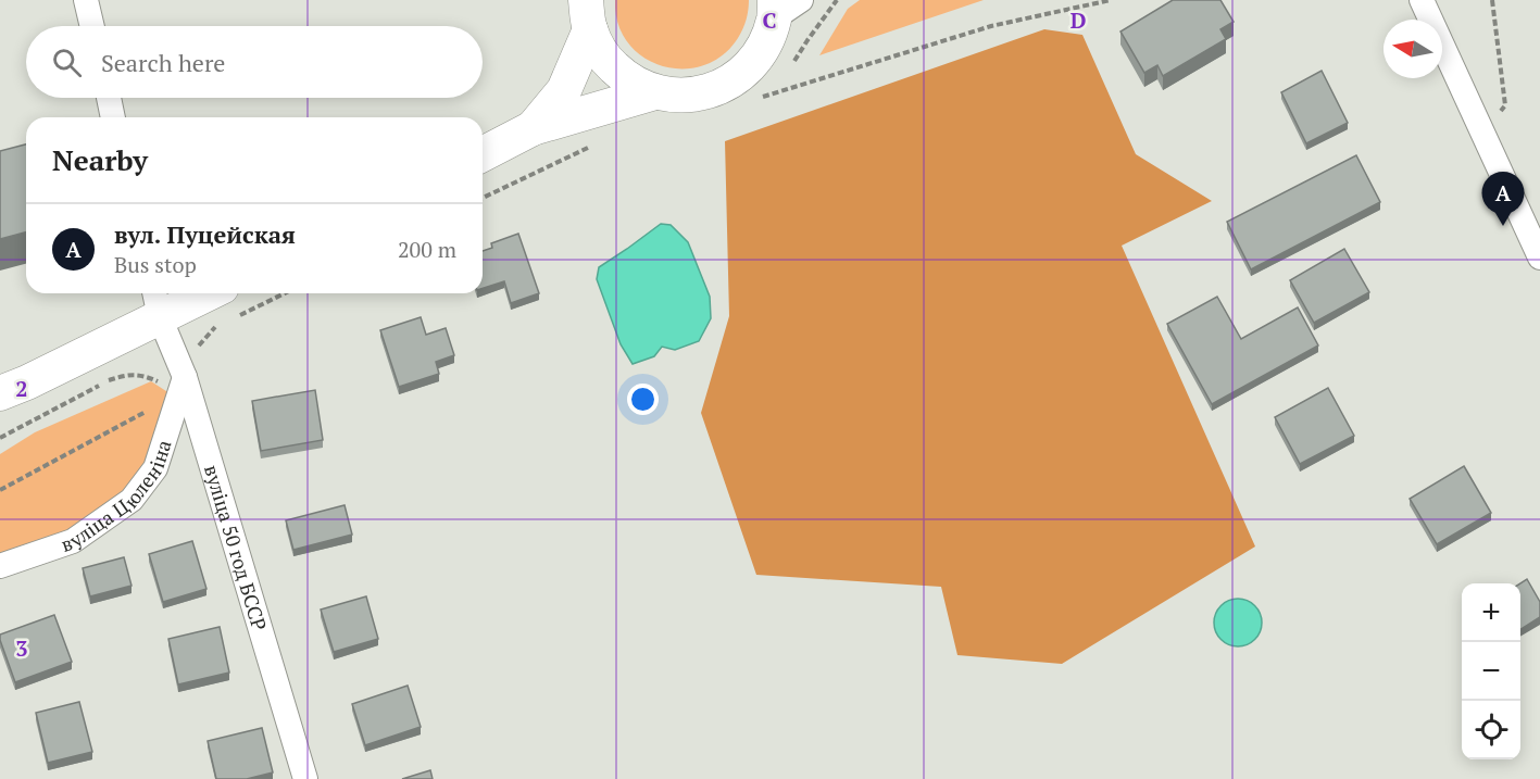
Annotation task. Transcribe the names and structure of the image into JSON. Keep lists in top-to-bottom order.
{
  "streets": {
    "street": ["вуліца Цюленіна", "вуліца 50 год БССР"]
  },
  "crossings": [
    ["вуліца Цюленіна", "вуліца 50 год БССР"]
  ],
  "north": "left",
  "page": {
    "search": "Search here",
    "heading": "Nearby",
    "pins": "A",
    "list": [
      {
        "mark": "A",
        "name": "вул. Пуцейская",
        "note": "Bus stop",
        "value": "200 m"
      }
    ],
    "map_buttons": ["+", "−"]
  },
  "grid": {
    "columns": ["C", "D"],
    "rows": ["2", "3"]
  }
}
